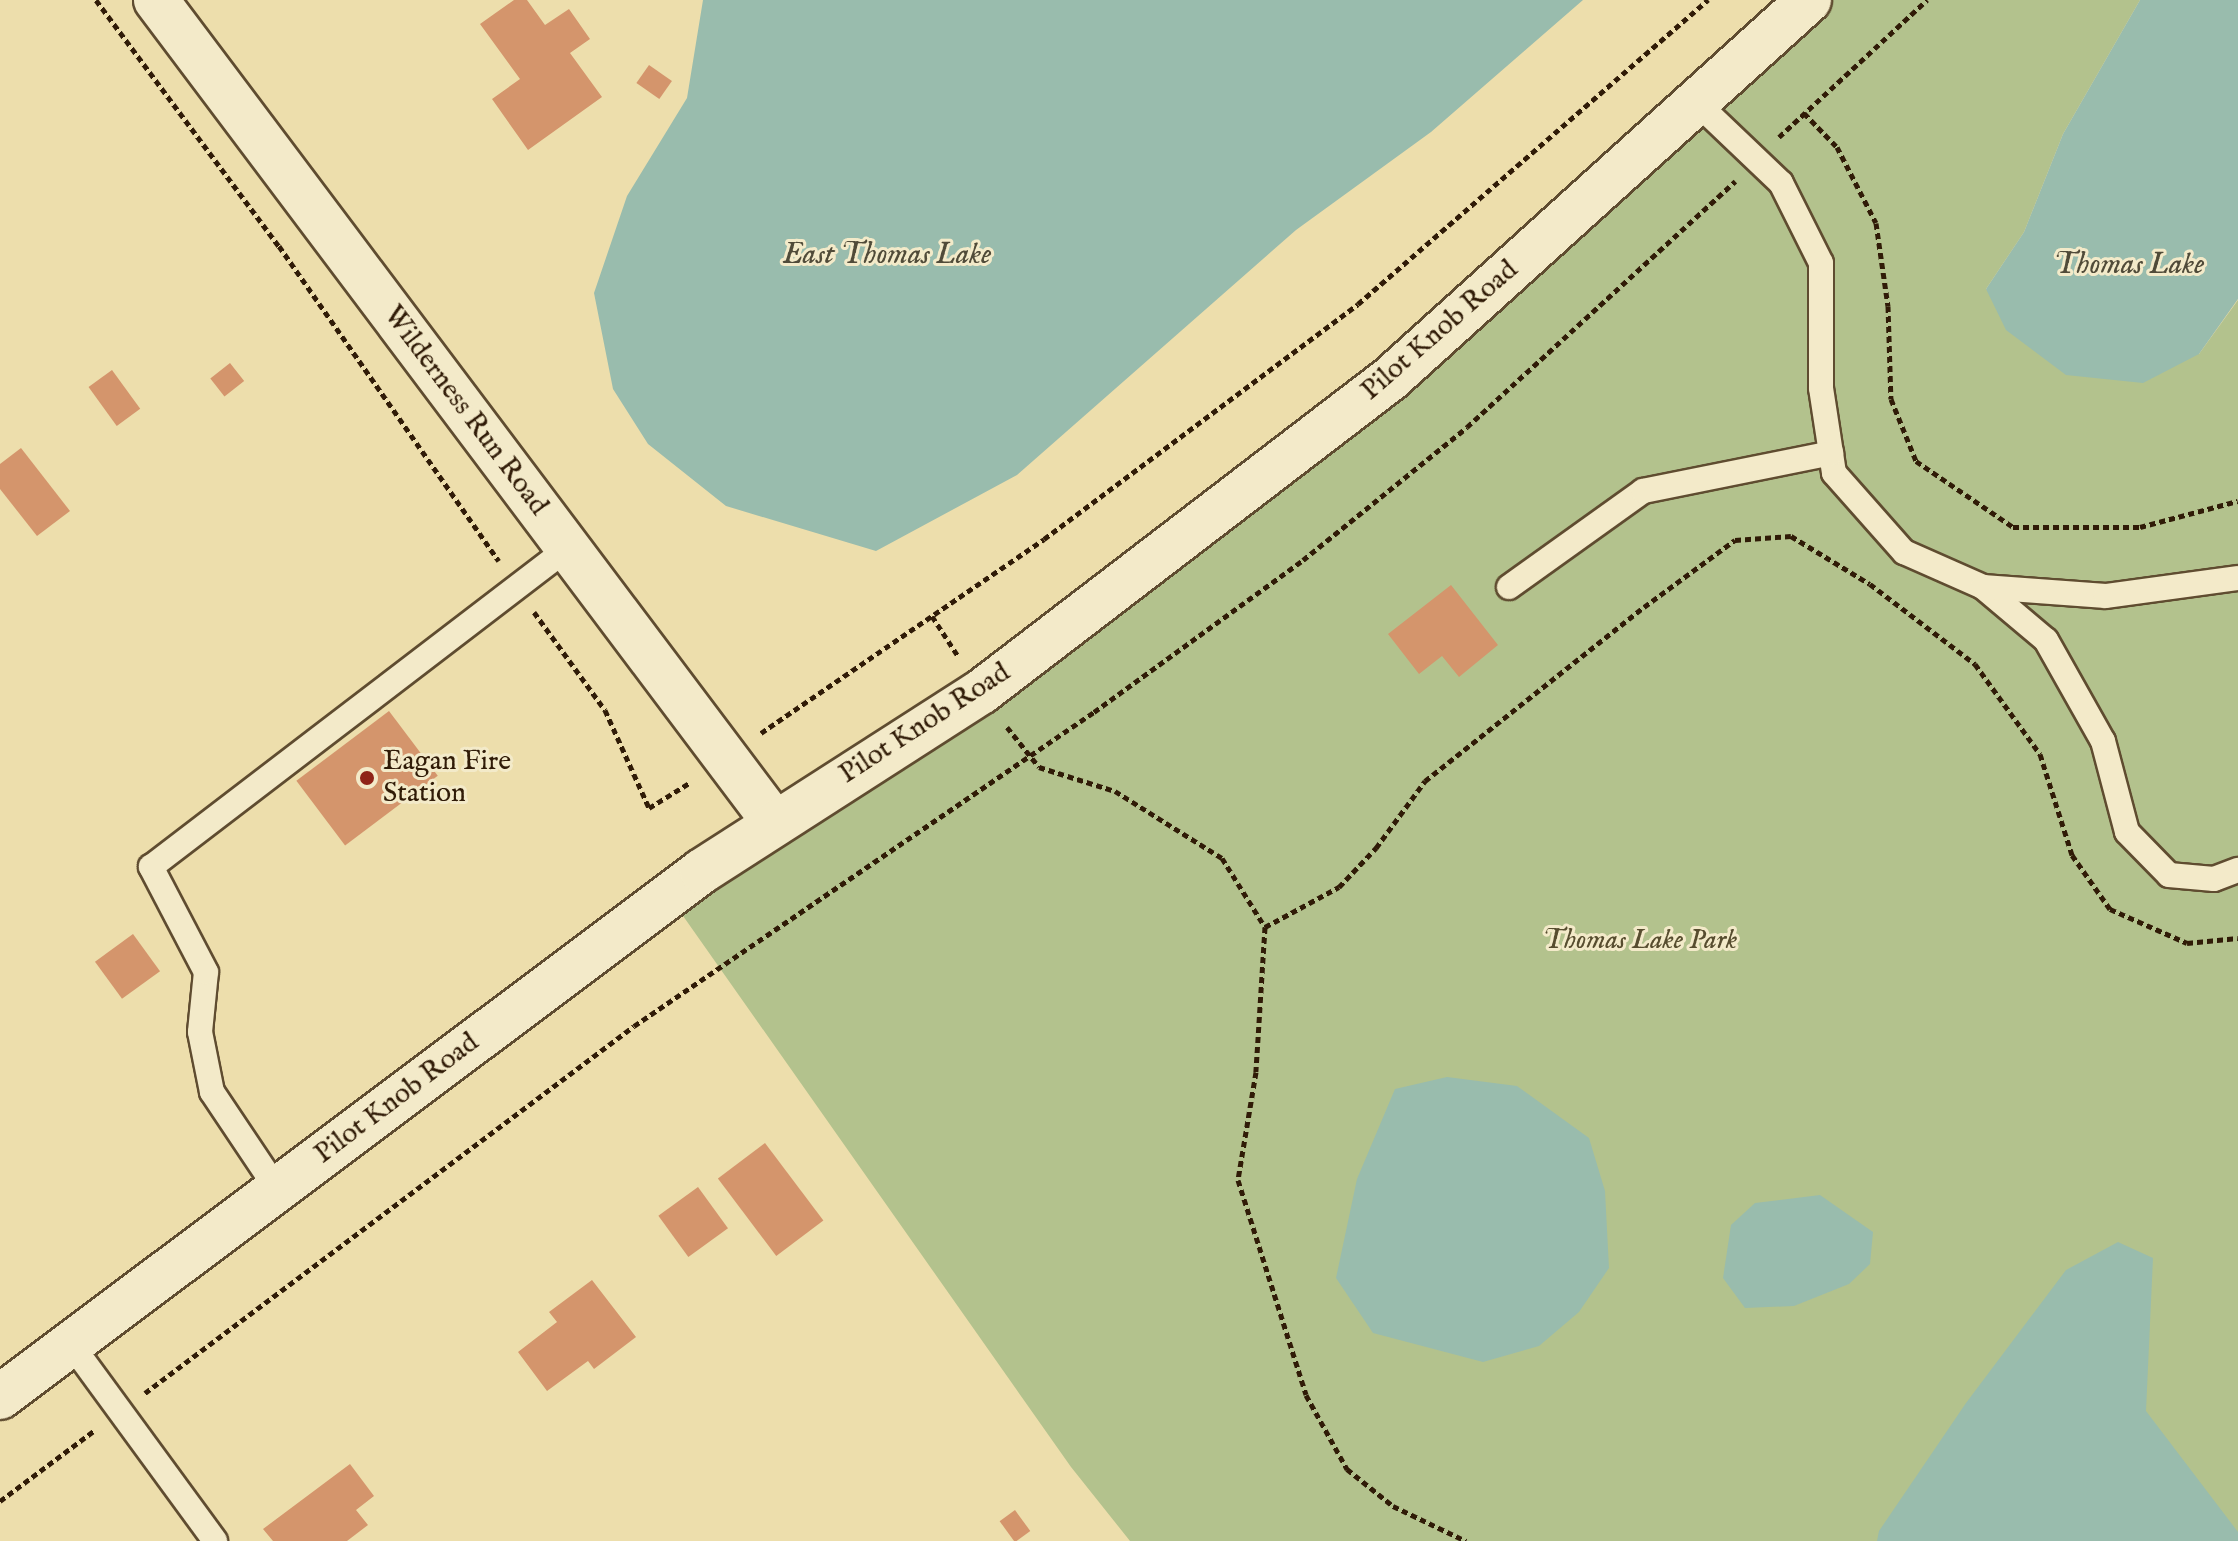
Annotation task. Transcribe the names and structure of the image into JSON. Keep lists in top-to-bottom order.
{
  "streets": {
    "main road": ["Pilot Knob Road", "Wilderness Run Road"]
  },
  "crossings": [
    ["Pilot Knob Road", "Wilderness Run Road"]
  ],
  "water": ["East Thomas Lake", "Thomas Lake"],
  "parks": ["Thomas Lake Park"],
  "places": ["Eagan Fire Station"]
}
